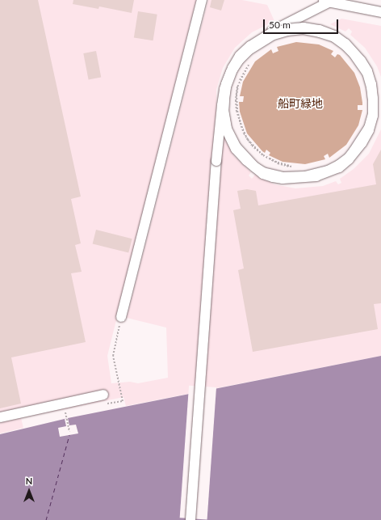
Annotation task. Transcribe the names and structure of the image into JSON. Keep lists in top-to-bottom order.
{
  "parks": ["船町緑地"],
  "scale_bar": "50 m",
  "north": "top"
}
